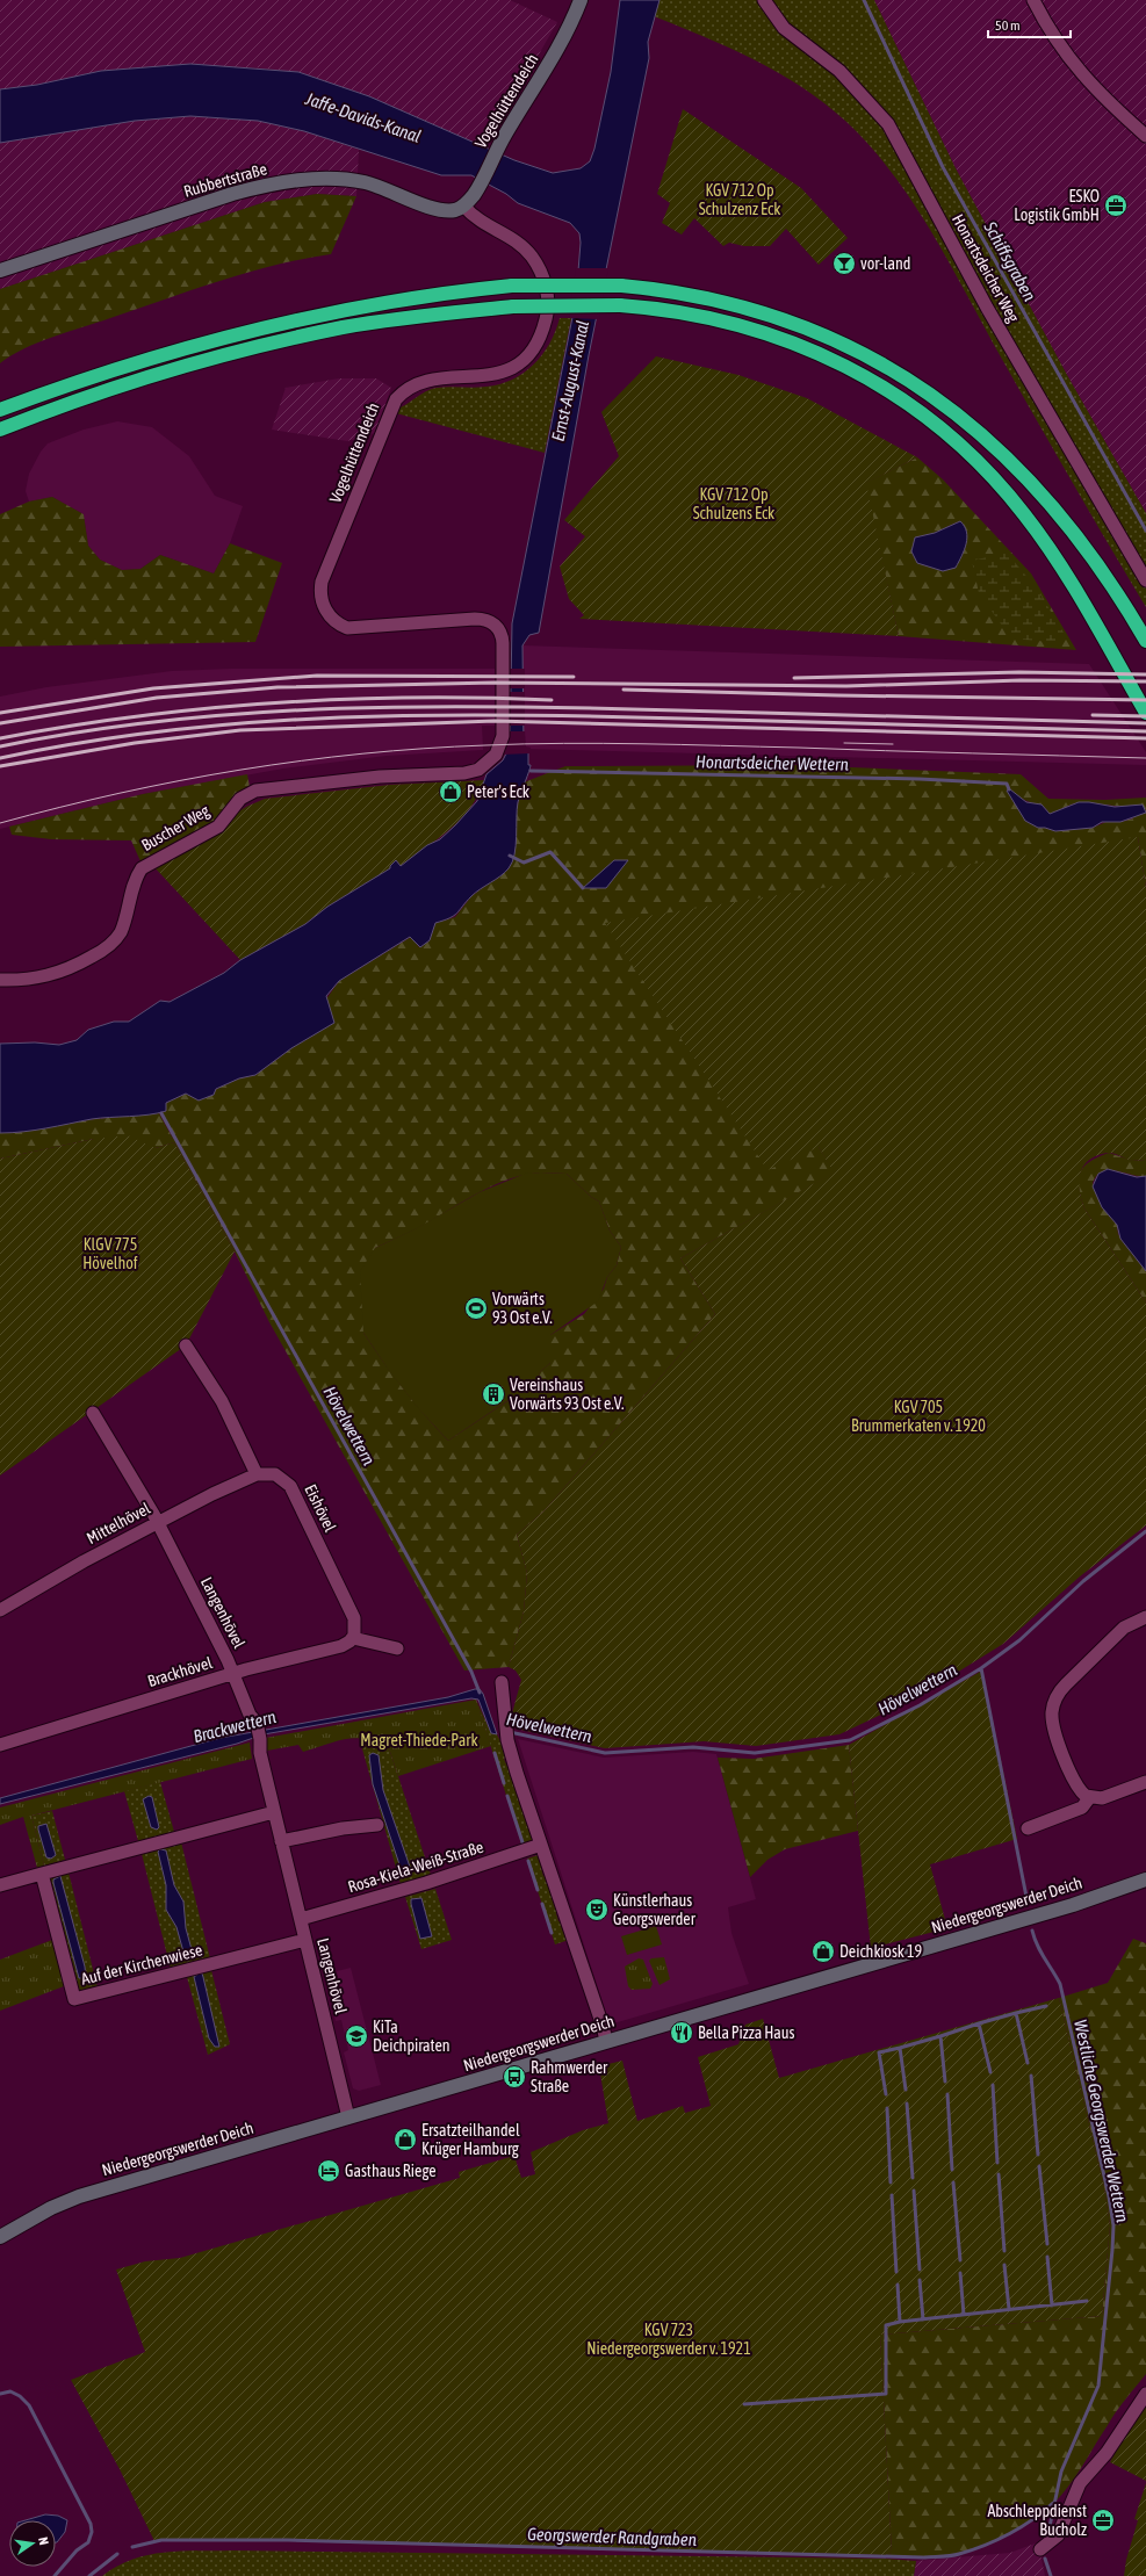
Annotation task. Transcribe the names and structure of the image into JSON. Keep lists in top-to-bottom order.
{
  "streets": {
    "street": [
      "Vogelhüttendeich",
      "Rubbertstraße",
      "Honartsdeicher Weg",
      "Buscher Weg",
      "Eishövel",
      "Mittelhövel",
      "Langenhövel",
      "Brackhövel",
      "Rosa-Kiela-Weiß-Straße",
      "Niedergeorgswerder Deich",
      "Auf der Kirchenwiese"
    ]
  },
  "crossings": [
    ["Vogelhüttendeich", "Rubbertstraße"],
    ["Vogelhüttendeich", "Buscher Weg"],
    ["Eishövel", "Mittelhövel"],
    ["Eishövel", "Brackhövel"],
    ["Mittelhövel", "Langenhövel"],
    ["Langenhövel", "Brackhövel"],
    ["Langenhövel", "Rosa-Kiela-Weiß-Straße"],
    ["Langenhövel", "Niedergeorgswerder Deich"],
    ["Langenhövel", "Auf der Kirchenwiese"]
  ],
  "water": [
    "Jaffe-Davids-Kanal",
    "Schiffsgraben",
    "Ernst-August-Kanal",
    "Honartsdeicher Wettern",
    "Hövelwettern",
    "Brackwettern",
    "Westliche Georgswerder Wettern",
    "Georgswerder Randgraben"
  ],
  "parks": [
    "KGV 712 Op Schulzenz Eck",
    "KGV 712 Op Schulzens Eck",
    "KlGV 775 Hövelhof",
    "KGV 705 Brummerkaten v. 1920",
    "Magret-Thiede-Park",
    "KGV 723 Niedergeorgswerder v. 1921"
  ],
  "places": {
    "office": ["ESKO Logistik GmbH", "Abschleppdienst Bucholz"],
    "bar": ["vor-land"],
    "shop": ["Peter's Eck", "Deichkiosk 19", "Ersatzteilhandel Krüger Hamburg"],
    "sports": ["Vorwärts 93 Ost e.V."],
    "building": ["Vereinshaus Vorwärts 93 Ost e.V."],
    "theatre": ["Künstlerhaus Georgswerder"],
    "restaurant": ["Bella Pizza Haus"],
    "school or university": ["KiTa Deichpiraten"],
    "bus stop": ["Rahmwerder Straße"],
    "hotel": ["Gasthaus Riege"]
  },
  "scale_bar": "50 m",
  "north": "right"
}
